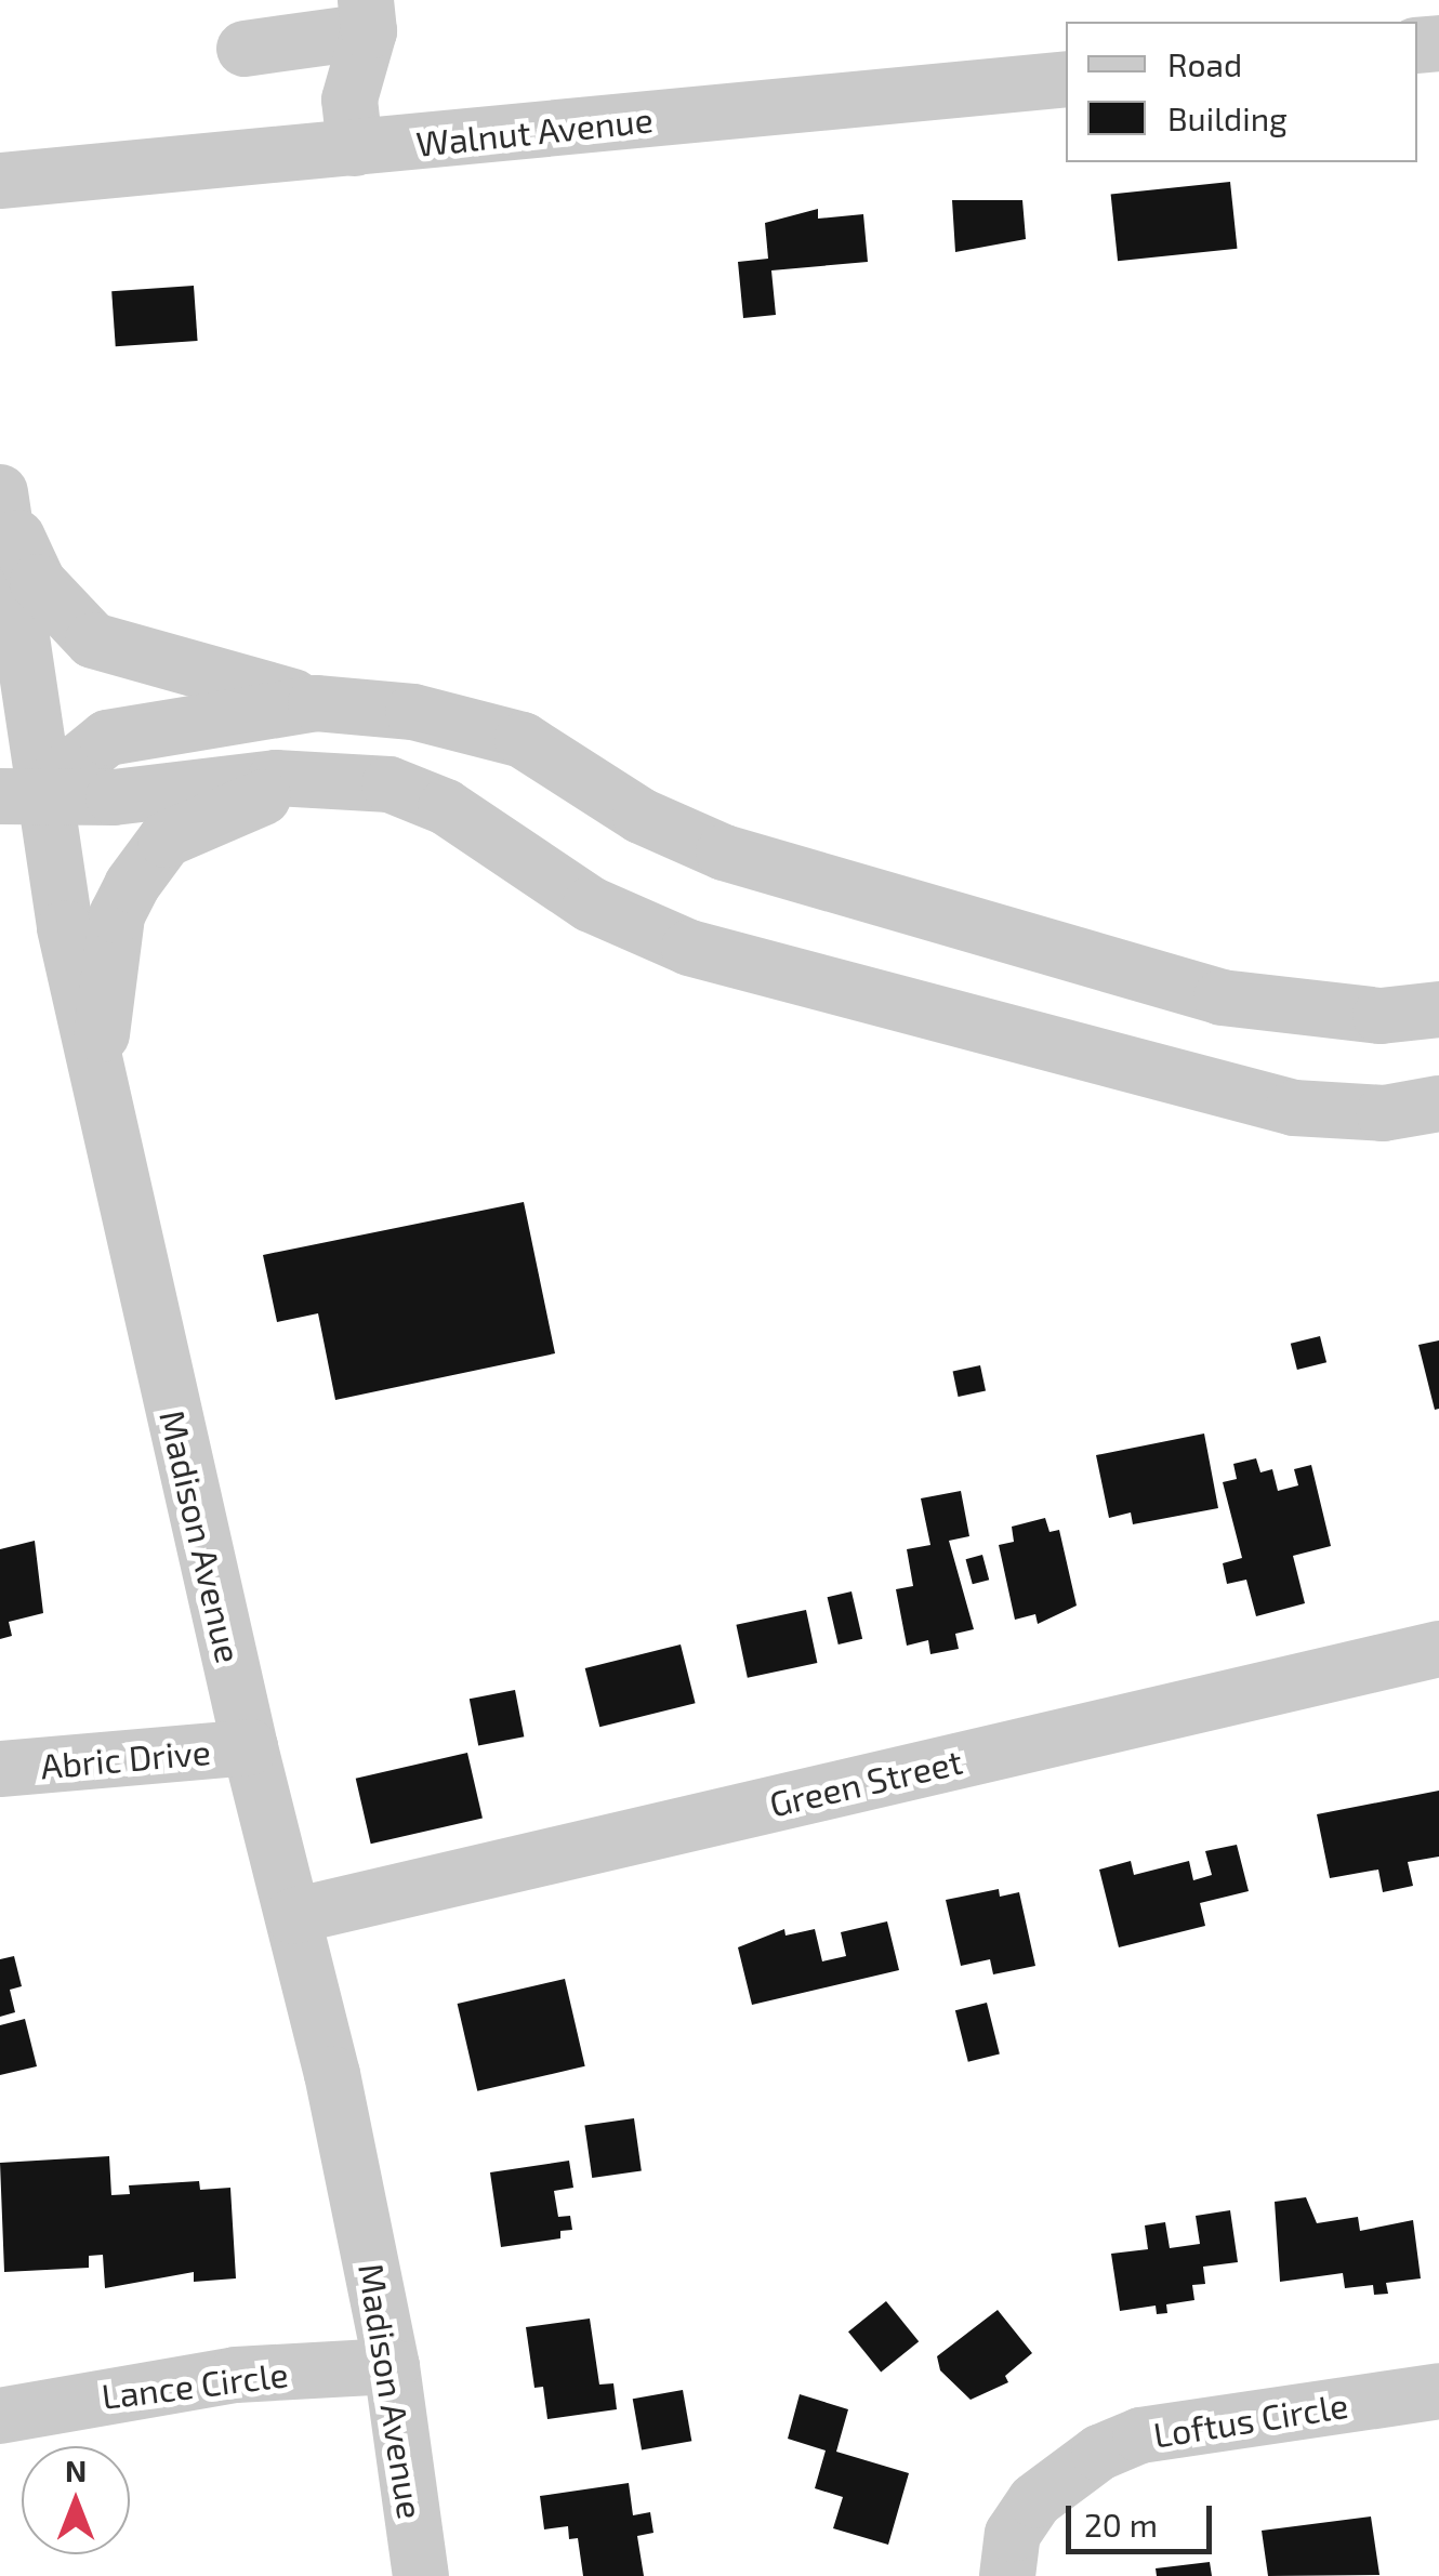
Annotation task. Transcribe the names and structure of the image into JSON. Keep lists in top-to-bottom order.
{
  "streets": {
    "street": [
      "Walnut Avenue",
      "Madison Avenue",
      "Abric Drive",
      "Green Street",
      "Lance Circle",
      "Loftus Circle"
    ]
  },
  "crossings": [
    ["Madison Avenue", "Abric Drive"],
    ["Madison Avenue", "Green Street"],
    ["Madison Avenue", "Lance Circle"]
  ],
  "legend": ["Road", "Building"],
  "scale_bar": "20 m",
  "north": "top"
}
